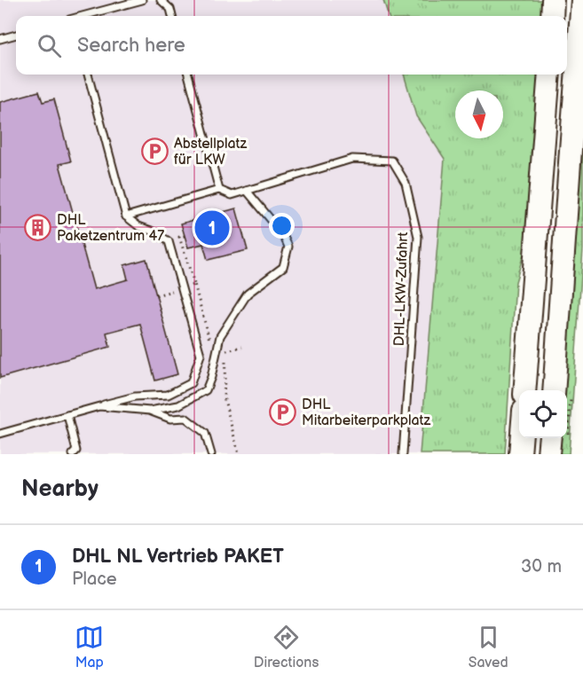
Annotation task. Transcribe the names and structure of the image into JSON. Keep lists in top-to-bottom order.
{
  "streets": {
    "lane": ["DHL-LKW-Zufahrt"]
  },
  "places": {
    "parking": ["Abstellplatz für LKW", "DHL Mitarbeiterparkplatz"],
    "building": ["DHL Paketzentrum 47"]
  },
  "north": "bottom",
  "page": {
    "search": "Search here",
    "pins": "1",
    "heading": "Nearby",
    "list": [
      {
        "mark": "1",
        "name": "DHL NL Vertrieb PAKET",
        "note": "Place",
        "value": "30 m"
      }
    ],
    "nav": ["Map", "Directions", "Saved"]
  }
}
